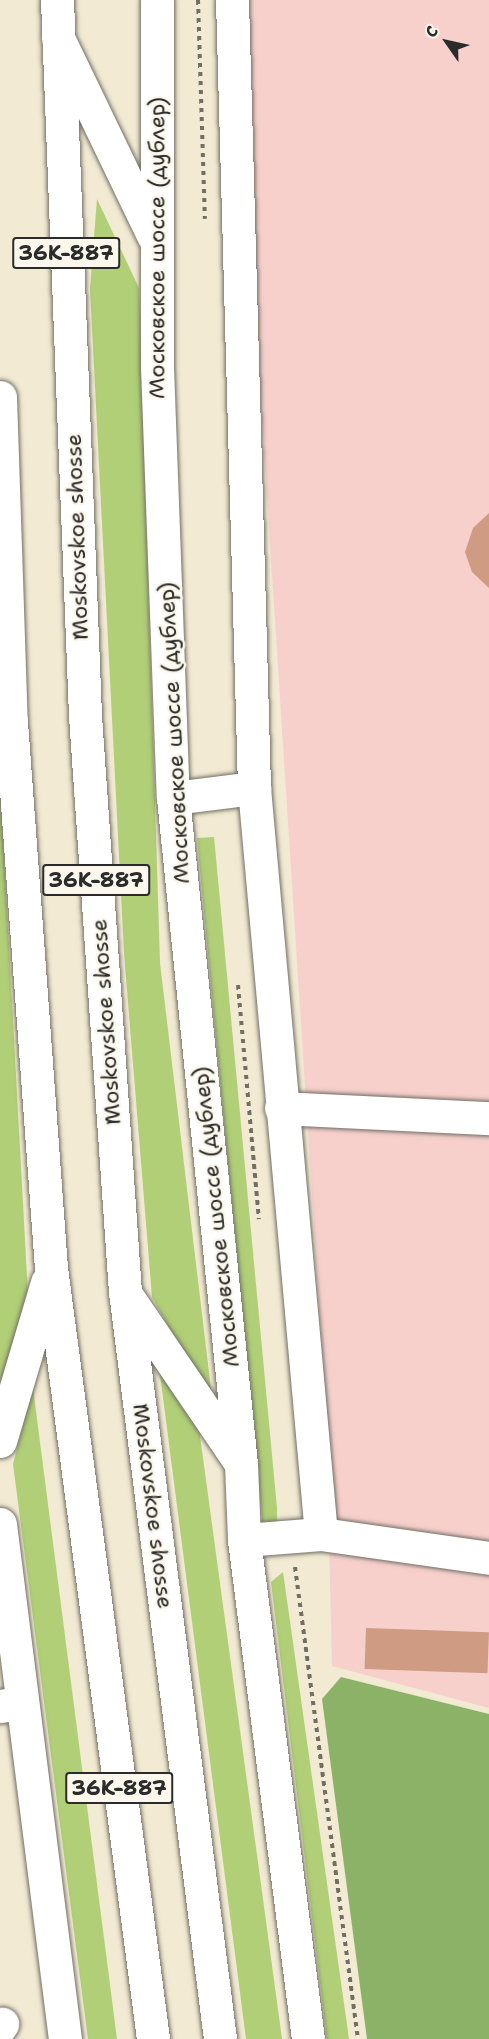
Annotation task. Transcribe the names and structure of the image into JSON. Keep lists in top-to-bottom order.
{
  "streets": {
    "main road": ["Московское шоссе (дублер)", "36К-887", "Moskovskoe shosse"]
  },
  "north": "top left"
}
